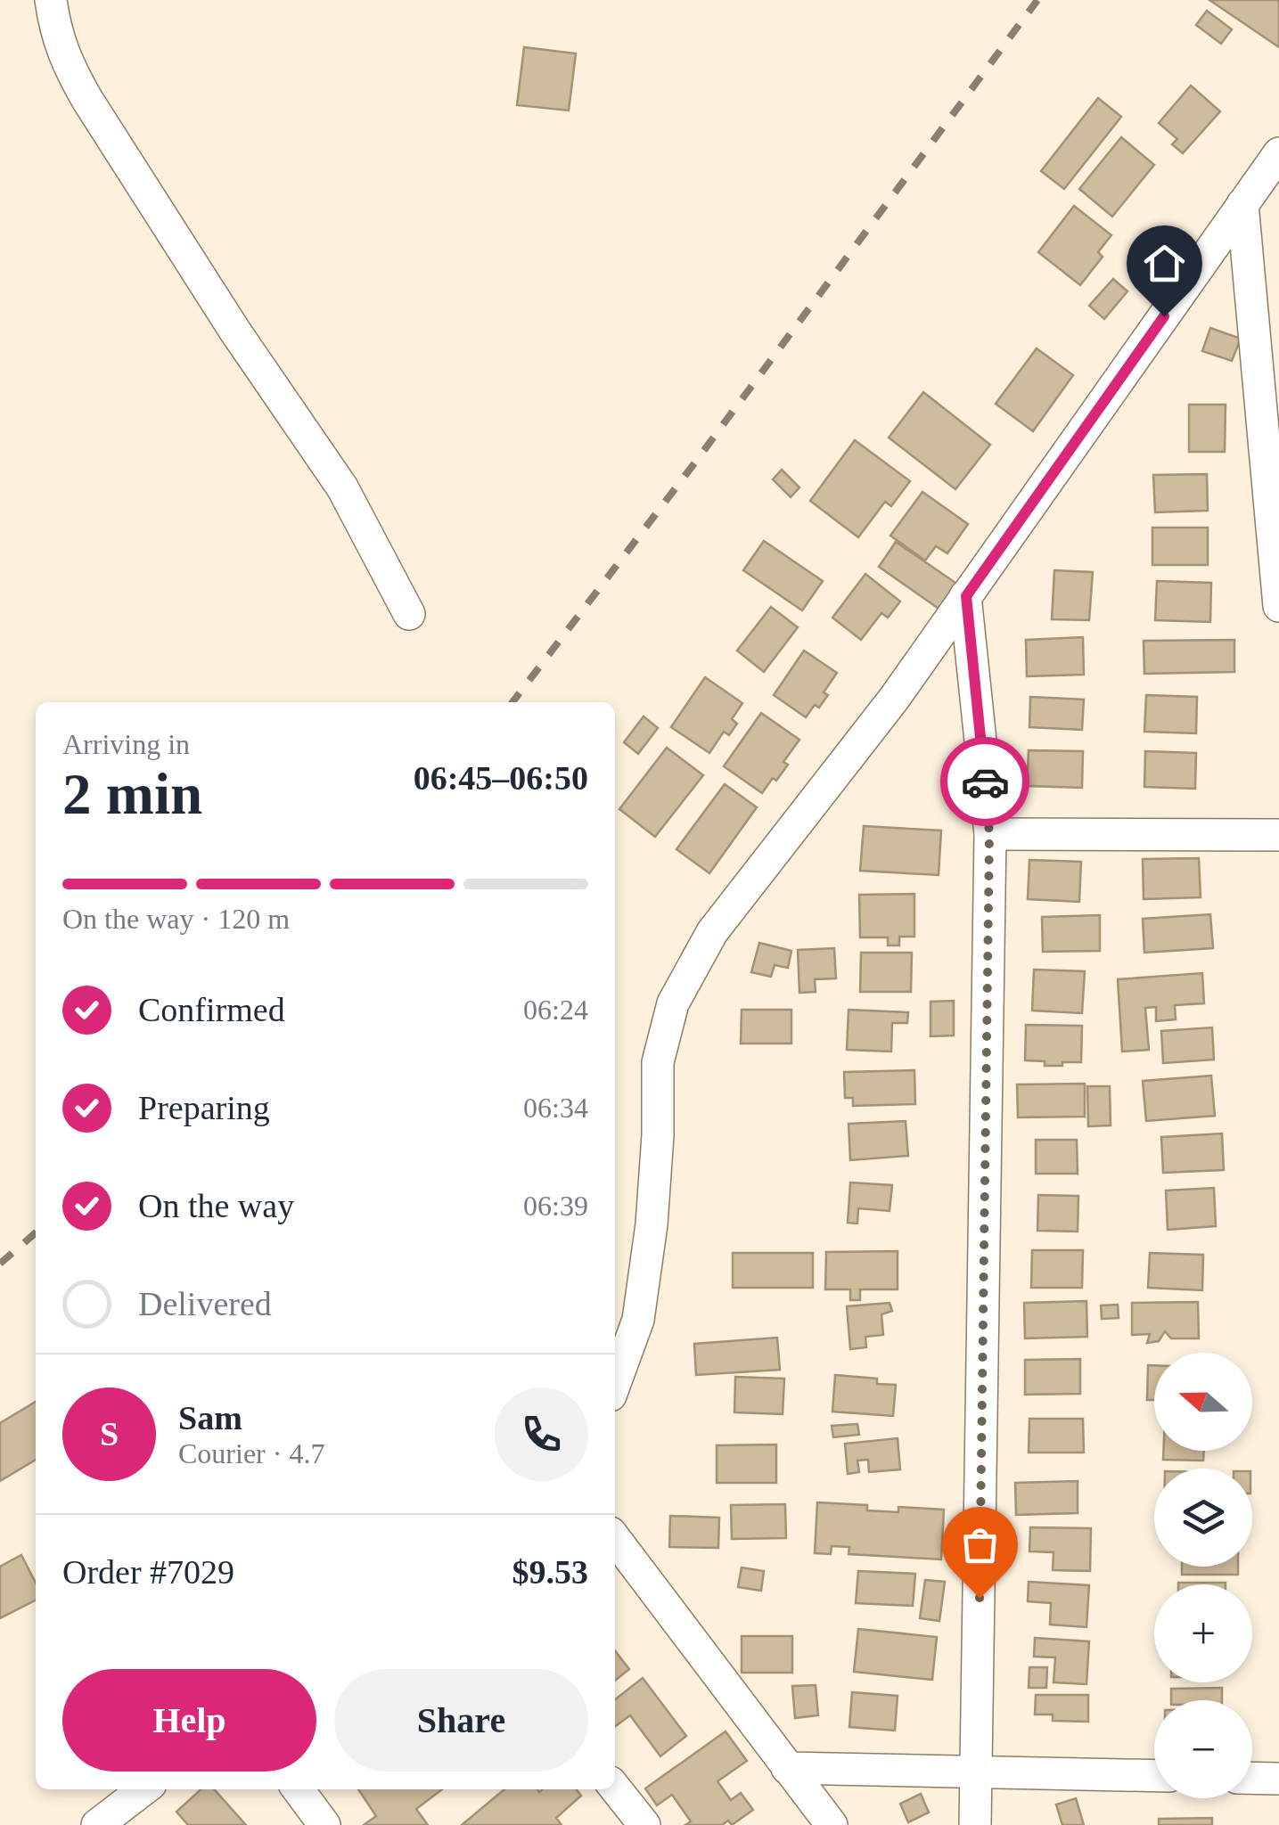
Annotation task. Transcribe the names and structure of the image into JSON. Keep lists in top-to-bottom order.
{
  "north": "left",
  "page": {
    "heading": ["2 min", "Arriving in", "06:45–06:50"],
    "panel": [
      "Sam",
      "Courier · 4.7",
      "Order #7029",
      "$9.53"
    ],
    "bar": "On the way · 120 m",
    "list": [
      ["Confirmed", "06:24"],
      ["Preparing", "06:34"],
      ["On the way", "06:39"],
      "Delivered"
    ],
    "map_buttons": ["+", "−"],
    "round": "S",
    "buttons": ["Help", "Share"]
  }
}
